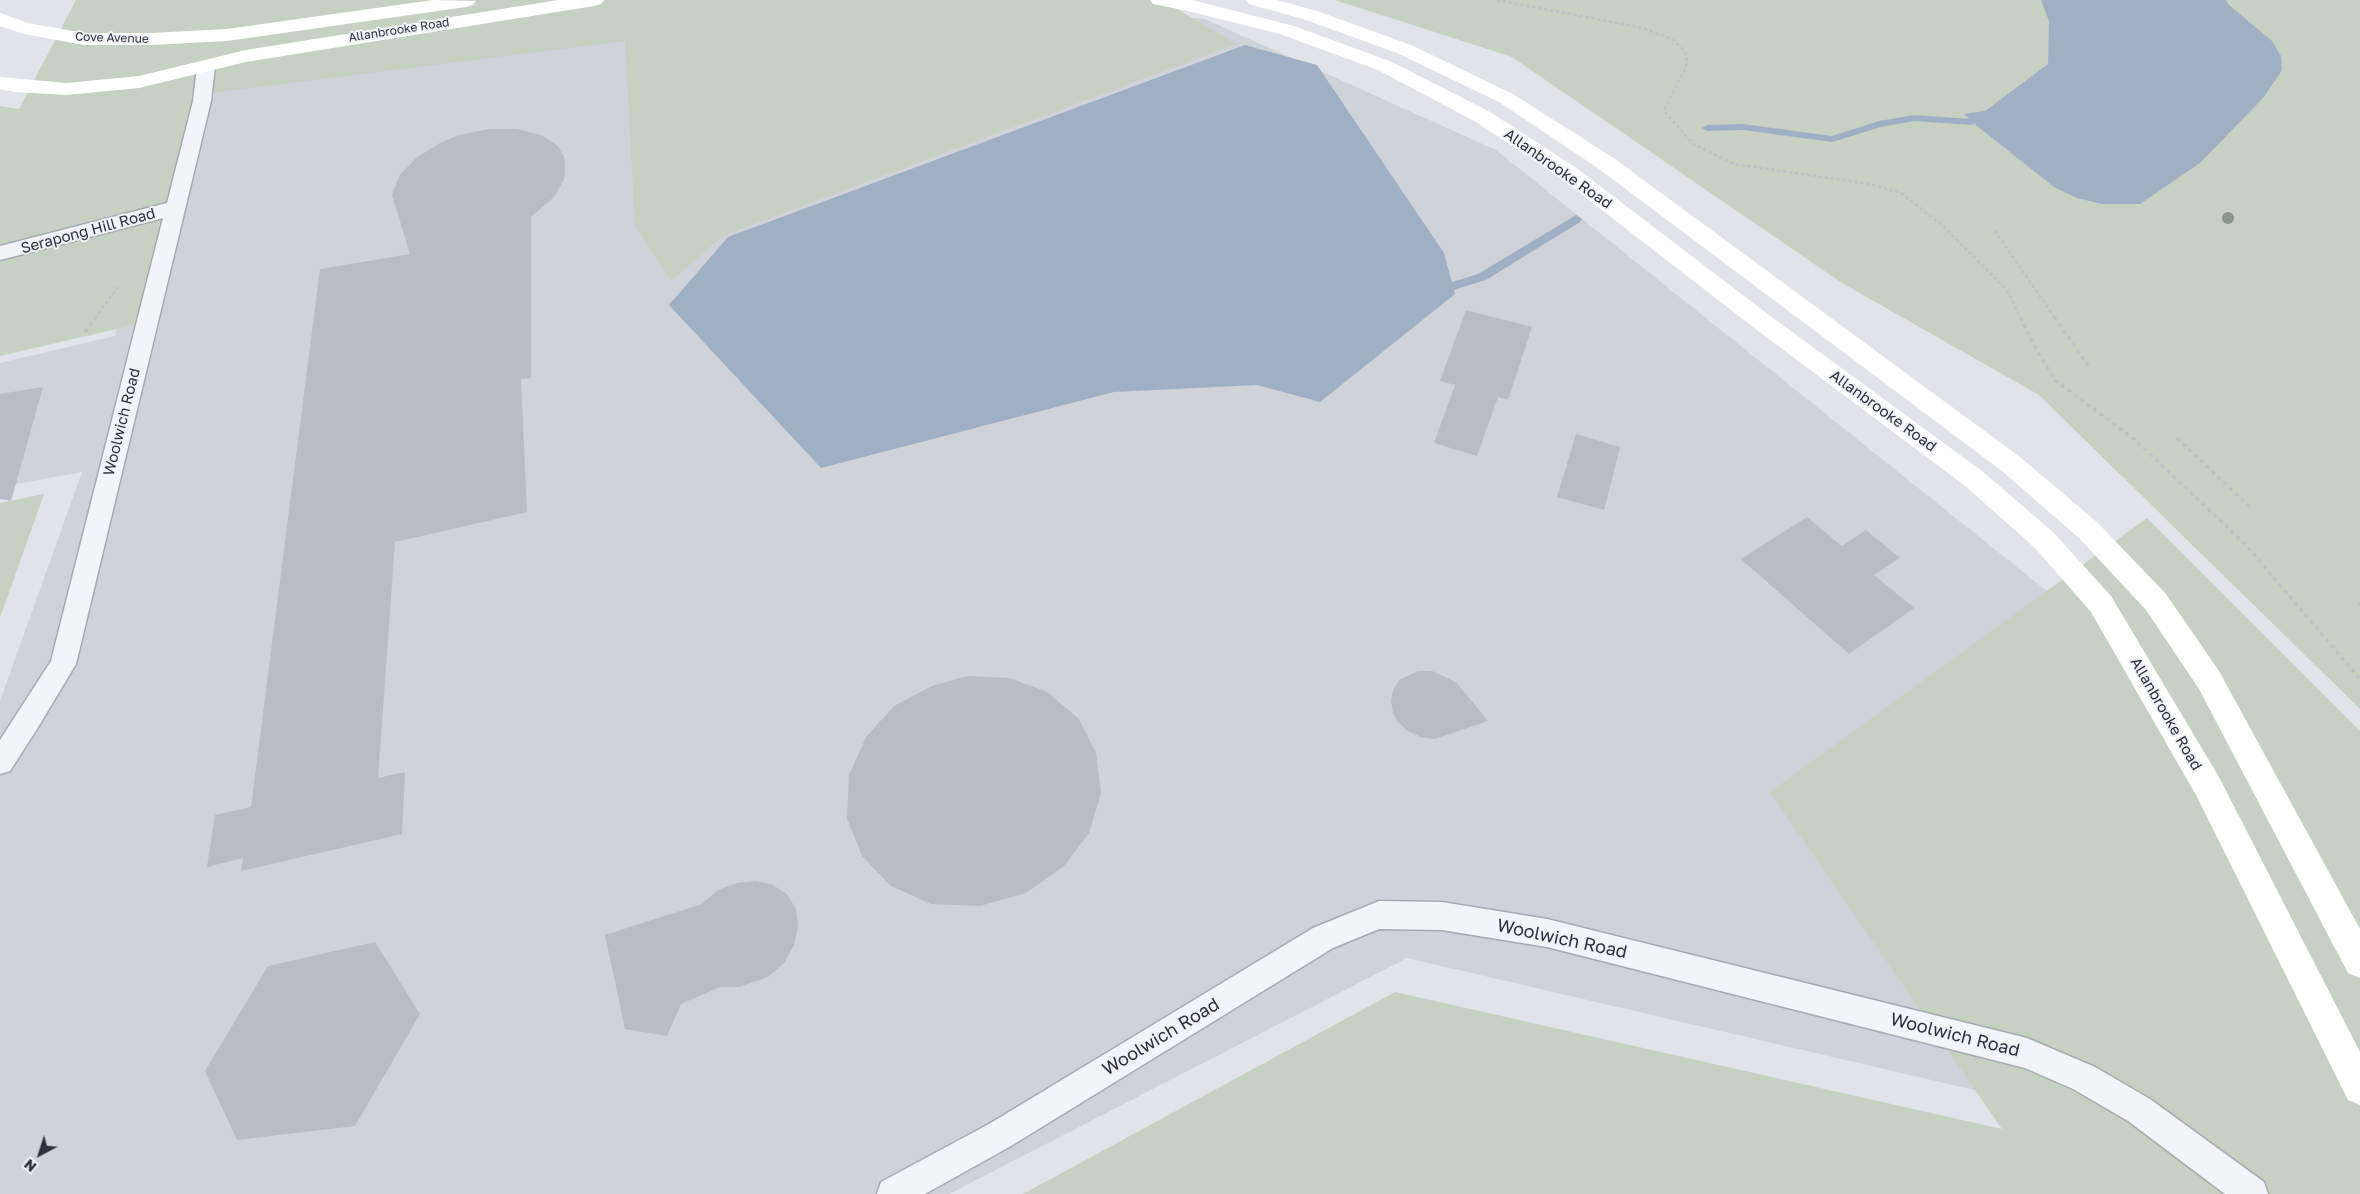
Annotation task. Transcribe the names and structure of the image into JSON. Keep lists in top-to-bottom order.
{
  "streets": {
    "street": ["Allanbrooke Road", "Cove Avenue"],
    "lane": ["Serapong Hill Road", "Woolwich Road"]
  },
  "crossings": [
    ["Allanbrooke Road", "Cove Avenue"],
    ["Allanbrooke Road", "Woolwich Road"],
    ["Serapong Hill Road", "Woolwich Road"]
  ],
  "north": "bottom left"
}
